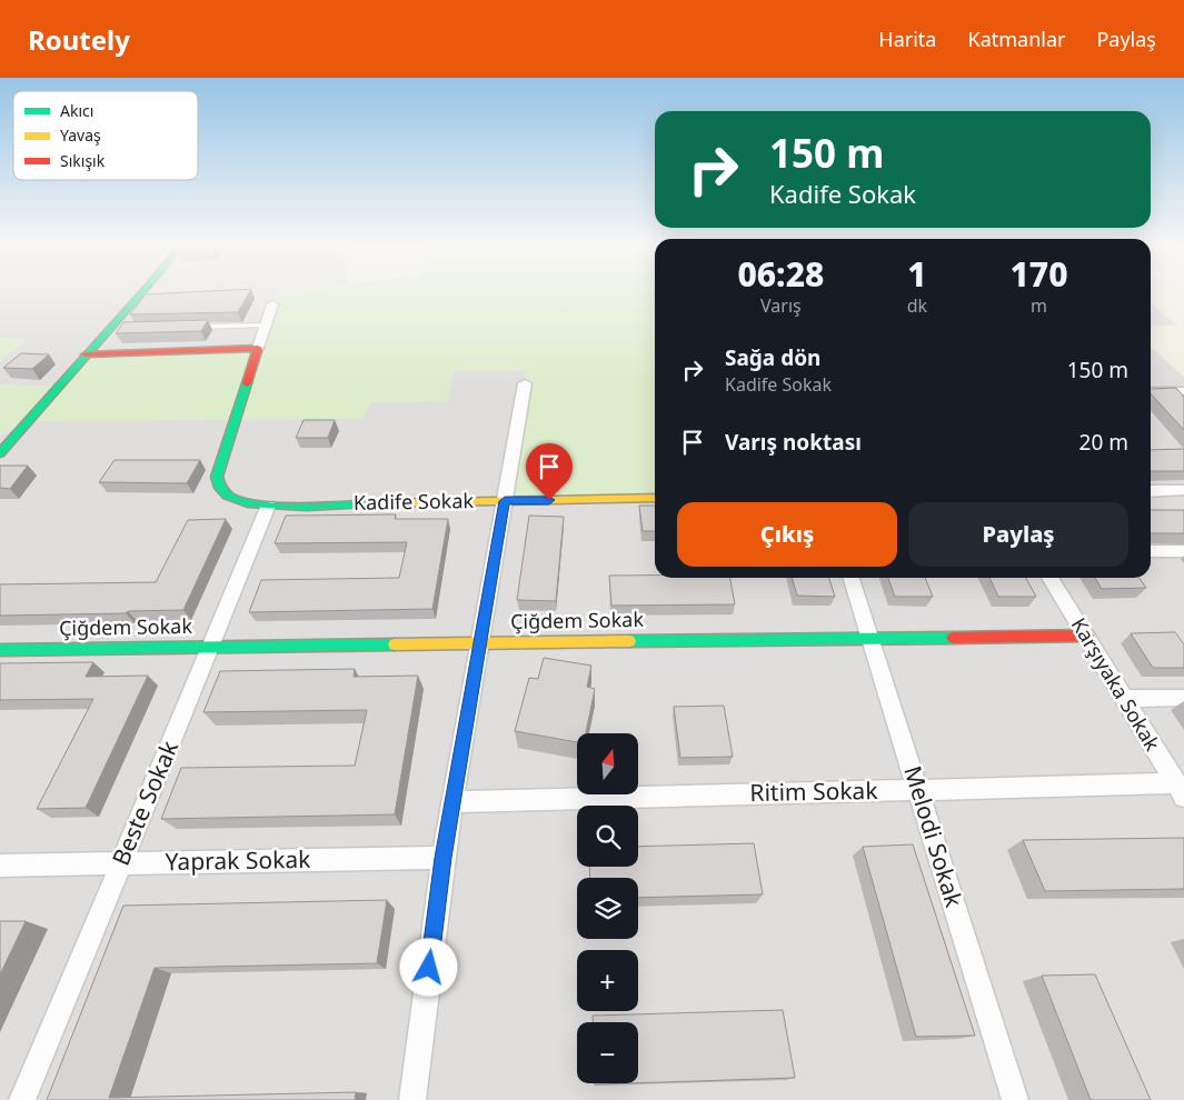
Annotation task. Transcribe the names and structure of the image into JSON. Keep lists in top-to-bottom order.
{
  "streets": {
    "street": [
      "Kadife Sokak",
      "Çiğdem Sokak",
      "Karşıyaka Sokak",
      "Ritim Sokak",
      "Beste Sokak",
      "Melodi Sokak",
      "Yaprak Sokak"
    ]
  },
  "crossings": [
    ["Kadife Sokak", "Beste Sokak"],
    ["Çiğdem Sokak", "Karşıyaka Sokak"],
    ["Çiğdem Sokak", "Beste Sokak"],
    ["Çiğdem Sokak", "Melodi Sokak"],
    ["Karşıyaka Sokak", "Ritim Sokak"],
    ["Ritim Sokak", "Melodi Sokak"],
    ["Beste Sokak", "Yaprak Sokak"]
  ],
  "legend": ["Akıcı", "Yavaş", "Sıkışık"],
  "north": "top",
  "page": {
    "header": "Routely",
    "nav": ["Harita", "Katmanlar", "Paylaş"],
    "turn": ["150 m", "Kadife Sokak"],
    "eta": [
      "06:28",
      "Varış",
      "1",
      "dk",
      "170",
      "m"
    ],
    "list": [
      {
        "name": "Sağa dön",
        "note": "Kadife Sokak",
        "value": "150 m"
      },
      {
        "name": "Varış noktası",
        "value": "20 m"
      }
    ],
    "buttons": ["Çıkış", "Paylaş"],
    "map_buttons": ["+", "−"]
  }
}
